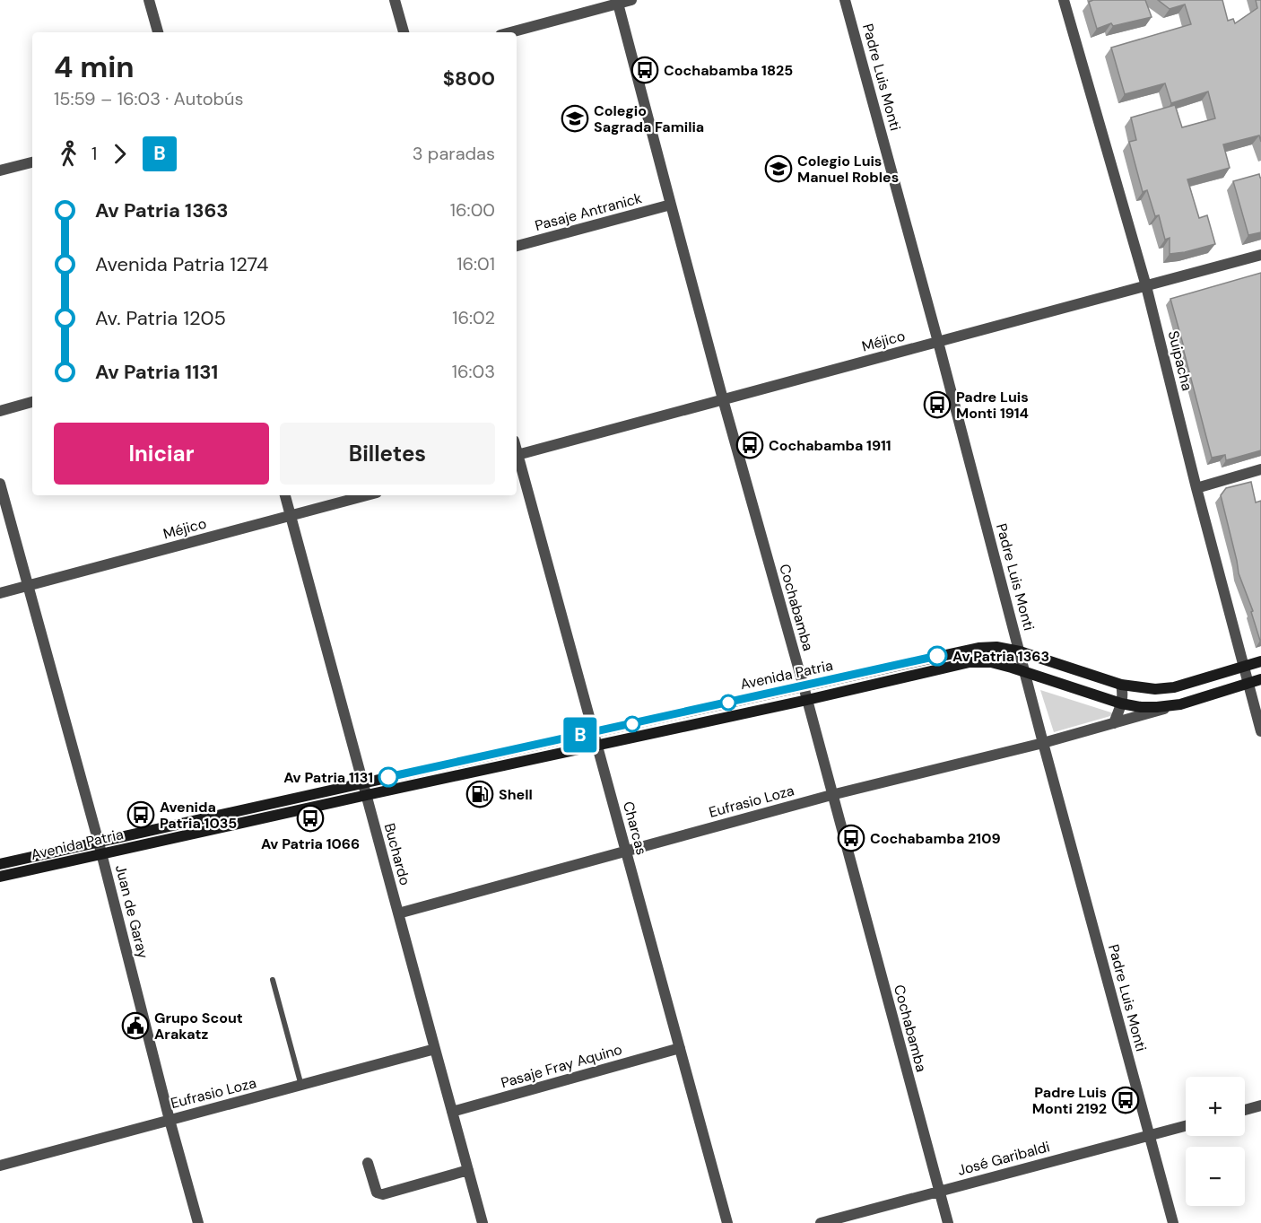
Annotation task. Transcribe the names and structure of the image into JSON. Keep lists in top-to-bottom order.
{
  "streets": {
    "main road": ["Avenida Patria"],
    "street": [
      "Padre Luis Monti",
      "Pasaje Antranick",
      "Méjico",
      "Suipacha",
      "Cochabamba",
      "Eufrasio Loza",
      "Charcas",
      "Buchardo",
      "Juan de Garay",
      "Pasaje Fray Aquino",
      "José Garibaldi"
    ]
  },
  "crossings": [
    ["Padre Luis Monti", "Méjico"],
    ["Padre Luis Monti", "Avenida Patria"],
    ["Padre Luis Monti", "Eufrasio Loza"],
    ["Padre Luis Monti", "José Garibaldi"],
    ["Pasaje Antranick", "Cochabamba"],
    ["Méjico", "Suipacha"],
    ["Méjico", "Cochabamba"],
    ["Méjico", "Buchardo"],
    ["Méjico", "Juan de Garay"],
    ["Suipacha", "Avenida Patria"],
    ["Cochabamba", "Avenida Patria"],
    ["Cochabamba", "Eufrasio Loza"],
    ["Cochabamba", "José Garibaldi"],
    ["Avenida Patria", "Eufrasio Loza"],
    ["Avenida Patria", "Charcas"],
    ["Avenida Patria", "Buchardo"],
    ["Avenida Patria", "Juan de Garay"],
    ["Eufrasio Loza", "Charcas"],
    ["Eufrasio Loza", "Buchardo"],
    ["Eufrasio Loza", "Juan de Garay"],
    ["Charcas", "Pasaje Fray Aquino"],
    ["Buchardo", "Pasaje Fray Aquino"]
  ],
  "places": {
    "bus stop": [
      "Cochabamba 1825",
      "Padre Luis Monti 1914",
      "Cochabamba 1911",
      "Avenida Patria 1035",
      "Av Patria 1066",
      "Cochabamba 2109",
      "Padre Luis Monti 2192"
    ],
    "school or university": ["Colegio Sagrada Familia", "Colegio Luis Manuel Robles"],
    "other": ["Av Patria 1363", "Av Patria 1131"],
    "fuel station": ["Shell"],
    "public building": ["Grupo Scout Arakatz"]
  },
  "lines": ["bus line B"],
  "page": {
    "on_map": "B",
    "heading": ["4 min", "15:59 – 16:03 · Autobús", "$800"],
    "legs": ["1", "B", "3 paradas"],
    "list": [
      {
        "name": "Av Patria 1363",
        "value": "16:00"
      },
      {
        "name": "Avenida Patria 1274",
        "value": "16:01"
      },
      {
        "name": "Av. Patria 1205",
        "value": "16:02"
      },
      {
        "name": "Av Patria 1131",
        "value": "16:03"
      }
    ],
    "buttons": ["Iniciar", "Billetes"],
    "map_buttons": ["+", "−"]
  }
}
